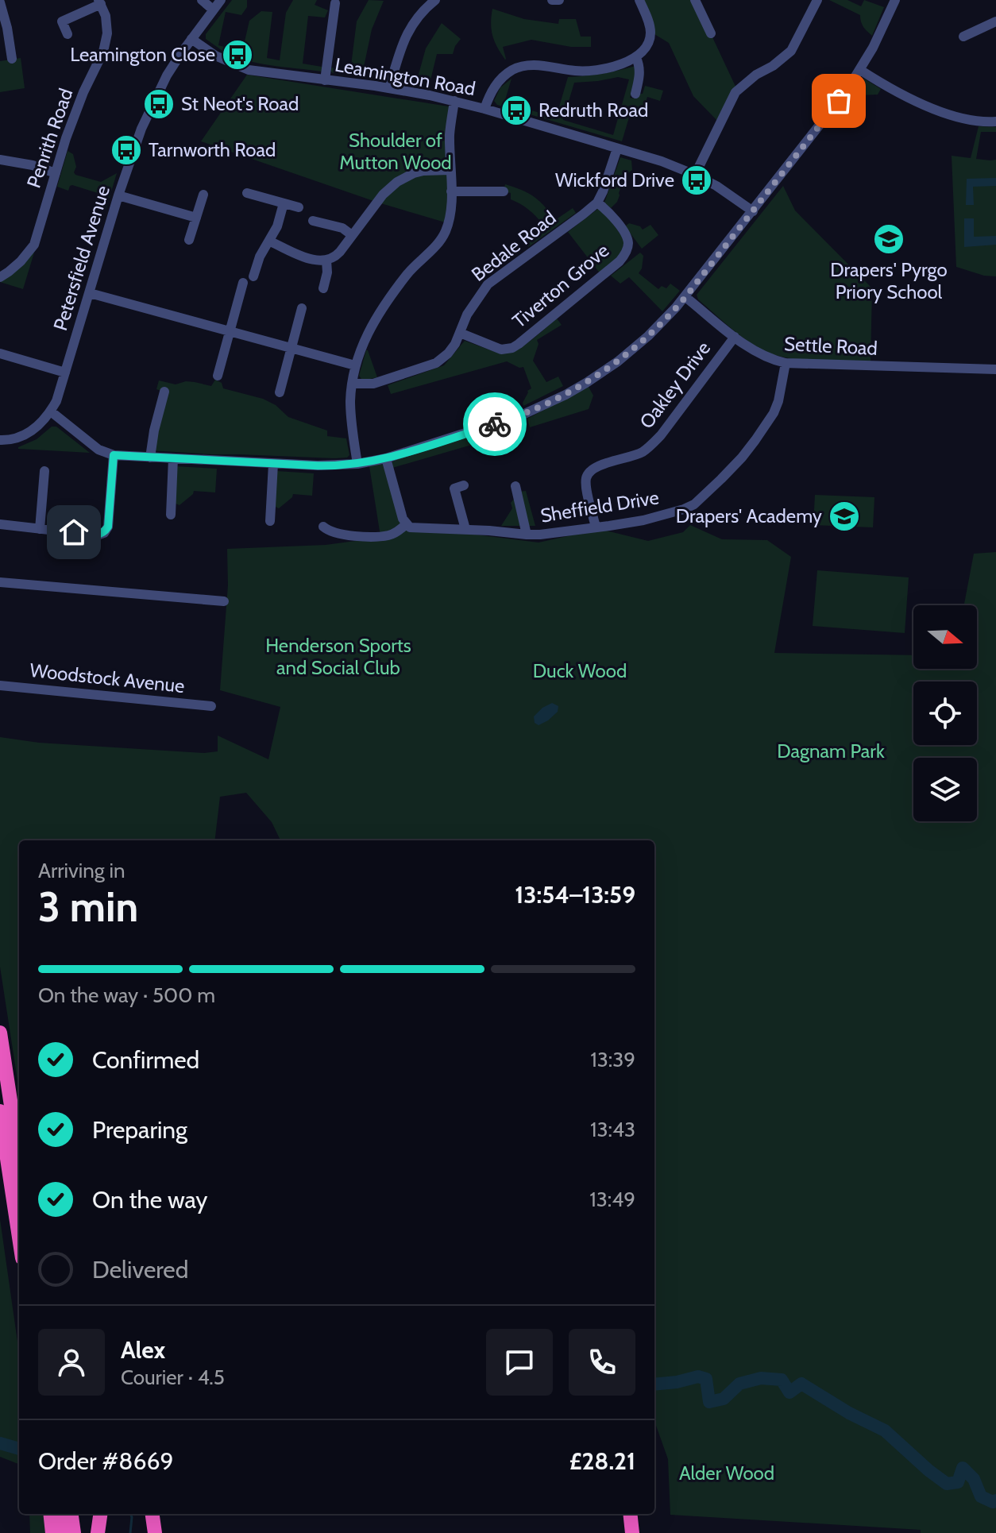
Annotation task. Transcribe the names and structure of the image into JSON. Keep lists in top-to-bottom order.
{
  "streets": {
    "street": [
      "Leamington Road",
      "Penrith Road",
      "Bedale Road",
      "Petersfield Avenue",
      "Tiverton Grove",
      "Settle Road",
      "Oakley Drive",
      "Sheffield Drive",
      "Woodstock Avenue"
    ]
  },
  "crossings": [
    ["Leamington Road", "Bedale Road"],
    ["Leamington Road", "Petersfield Avenue"],
    ["Bedale Road", "Tiverton Grove"],
    ["Settle Road", "Oakley Drive"],
    ["Settle Road", "Sheffield Drive"],
    ["Oakley Drive", "Sheffield Drive"]
  ],
  "parks": [
    "Shoulder of Mutton Wood",
    "Henderson Sports and Social Club",
    "Duck Wood",
    "Dagnam Park",
    "Alder Wood"
  ],
  "places": {
    "bus stop": [
      "Leamington Close",
      "St Neot's Road",
      "Redruth Road",
      "Tarnworth Road",
      "Wickford Drive"
    ],
    "school or university": ["Drapers' Pyrgo Priory School", "Drapers' Academy"]
  },
  "north": "right",
  "page": {
    "heading": ["3 min", "Arriving in", "13:54–13:59"],
    "panel": [
      "Alex",
      "Courier · 4.5",
      "Order #8669",
      "£28.21"
    ],
    "bar": "On the way · 500 m",
    "list": [
      ["Confirmed", "13:39"],
      ["Preparing", "13:43"],
      ["On the way", "13:49"],
      "Delivered"
    ]
  }
}
